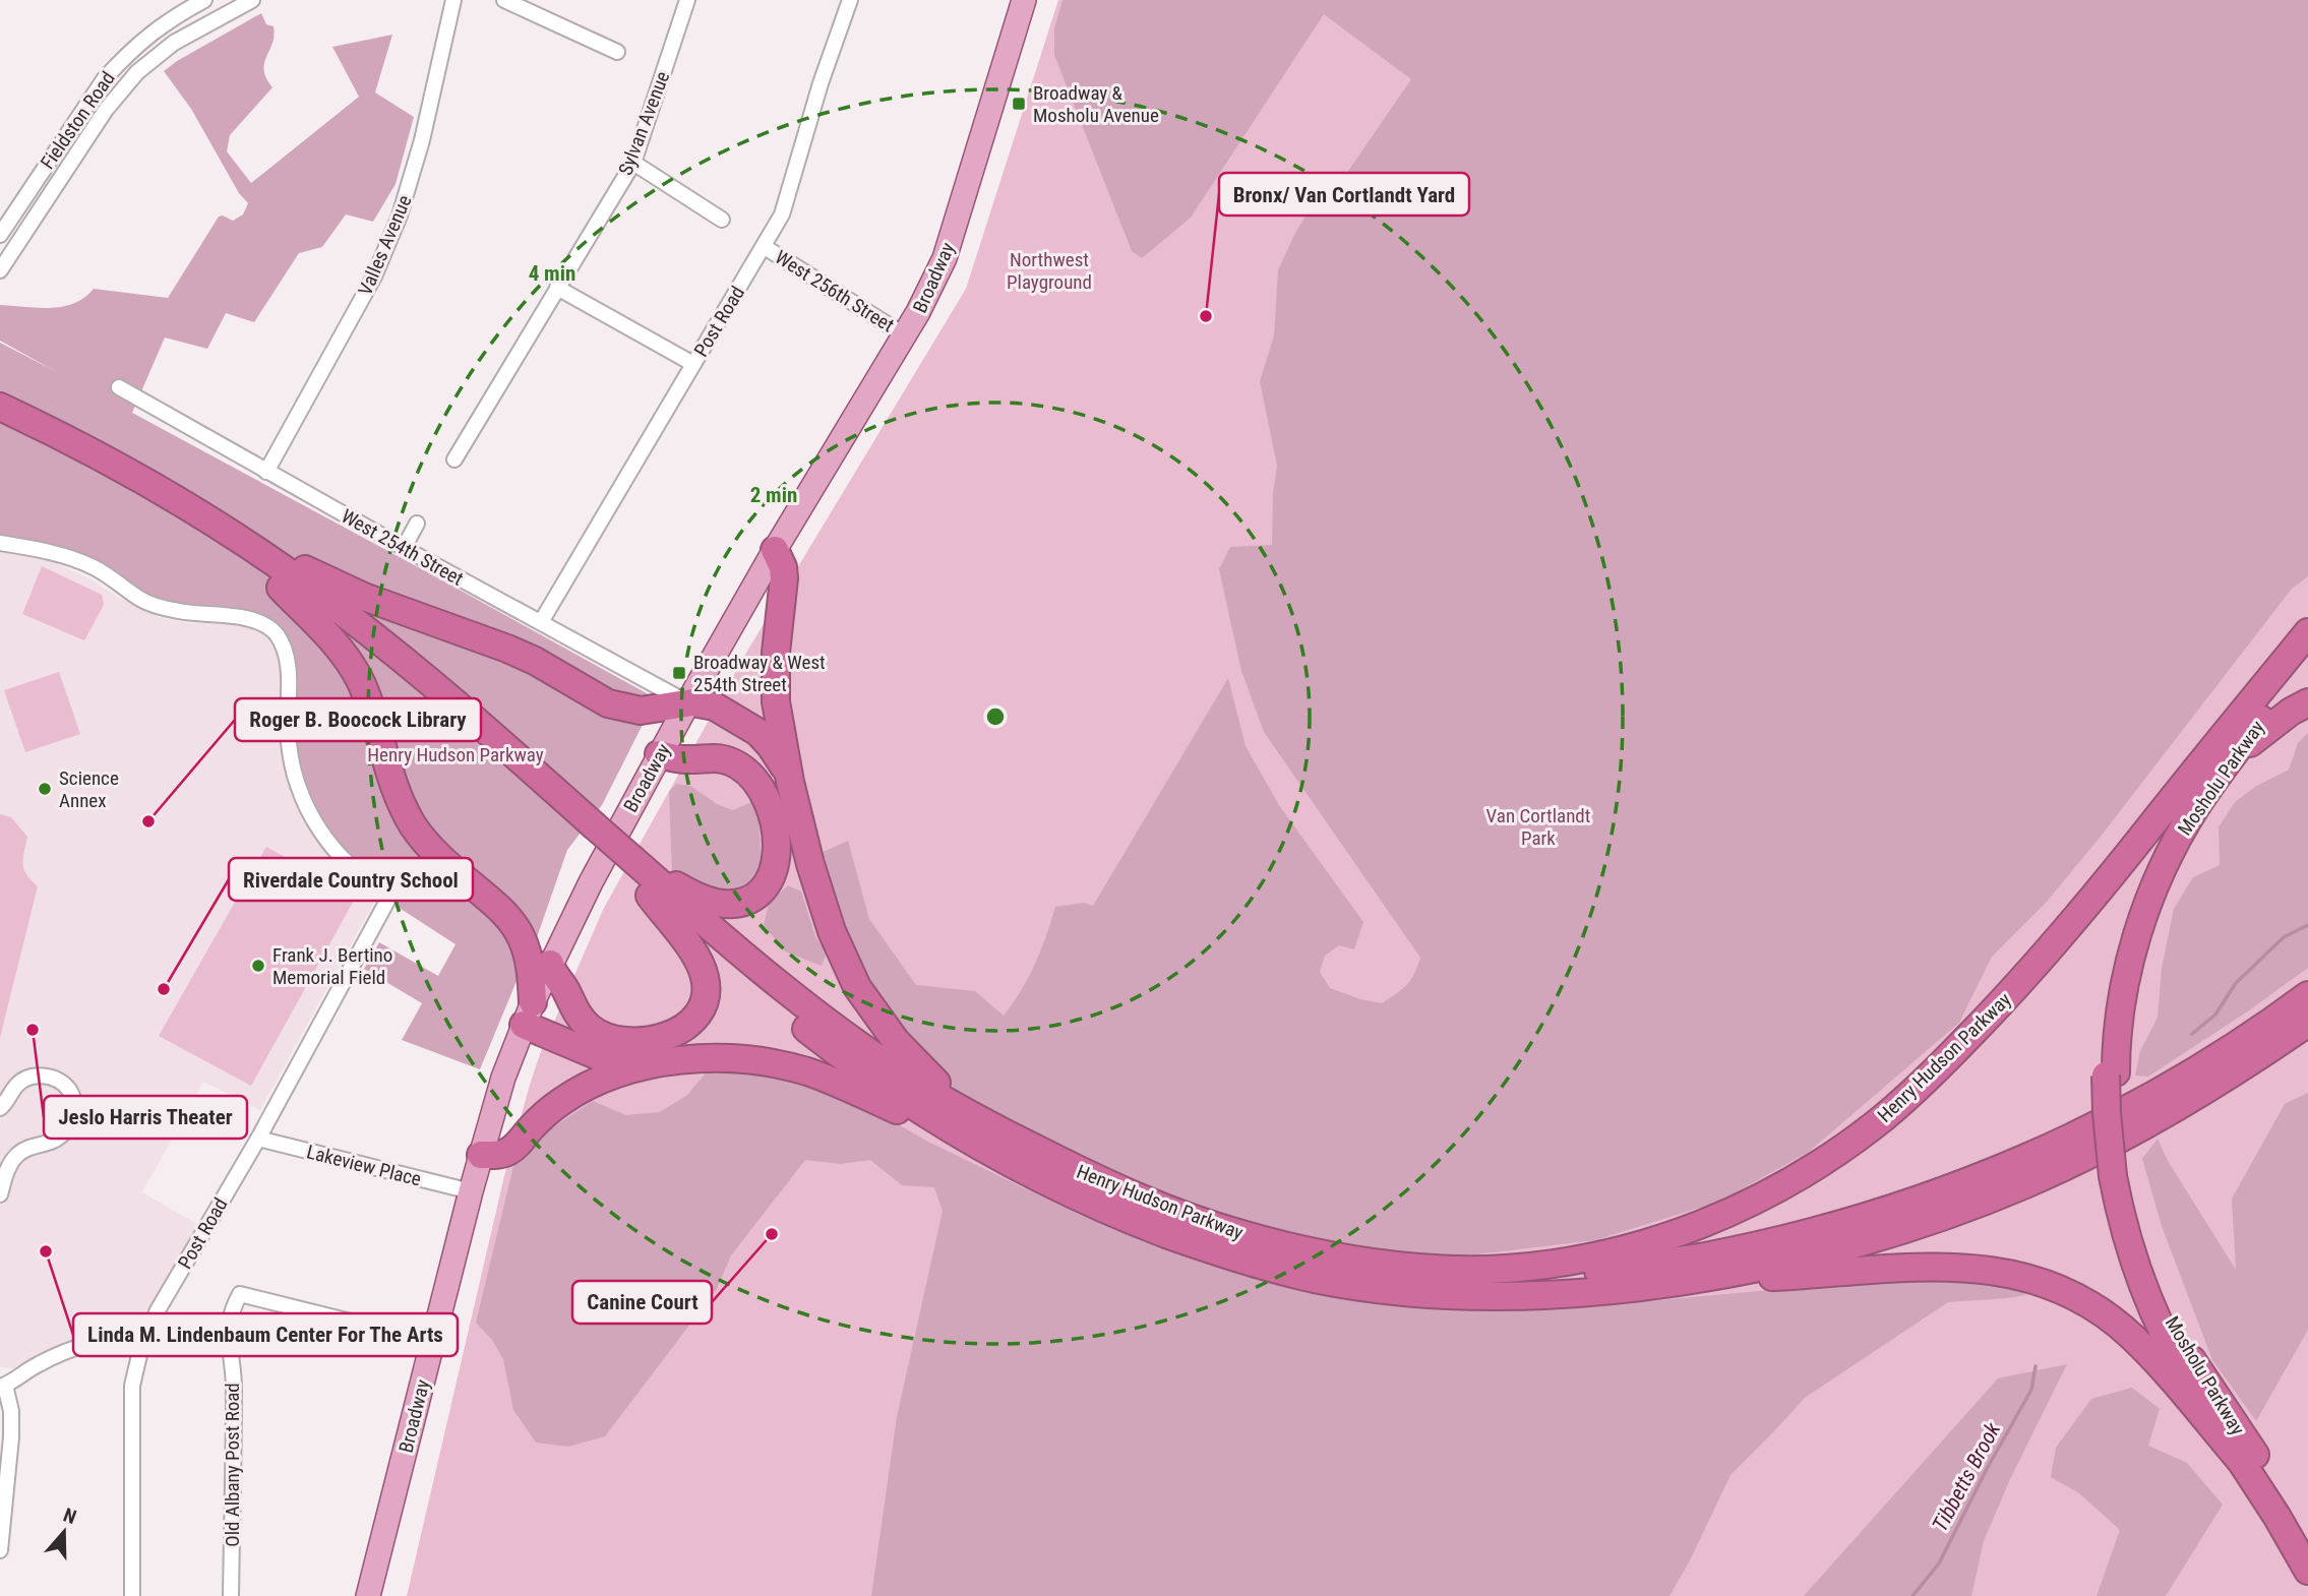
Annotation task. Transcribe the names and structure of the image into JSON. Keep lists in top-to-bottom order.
{
  "streets": {
    "highway": ["Mosholu Parkway", "Henry Hudson Parkway"],
    "main road": ["Broadway"],
    "street": [
      "Fieldston Road",
      "Sylvan Avenue",
      "Valles Avenue",
      "West 256th Street",
      "Post Road",
      "West 254th Street",
      "Lakeview Place",
      "Old Albany Post Road"
    ]
  },
  "crossings": [
    ["Valles Avenue", "West 254th Street"],
    ["Broadway", "West 256th Street"],
    ["Broadway", "West 254th Street"],
    ["Broadway", "Lakeview Place"],
    ["Broadway", "Old Albany Post Road"],
    ["West 256th Street", "Post Road"],
    ["Post Road", "West 254th Street"],
    ["Post Road", "Lakeview Place"],
    ["Mosholu Parkway", "Henry Hudson Parkway"]
  ],
  "water": ["Tibbetts Brook"],
  "parks": ["Northwest Playground", "Henry Hudson Parkway", "Van Cortlandt Park"],
  "places": {
    "transit": ["Broadway & Mosholu Avenue", "Broadway & West 254th Street"],
    "other": [
      "Bronx/ Van Cortlandt Yard",
      "Science Annex",
      "Roger B. Boocock Library",
      "Frank J. Bertino Memorial Field",
      "Riverdale Country School",
      "Jeslo Harris Theater",
      "Canine Court",
      "Linda M. Lindenbaum Center For The Arts"
    ]
  },
  "north": "top",
  "rings": ["4 min", "2 min"]
}
